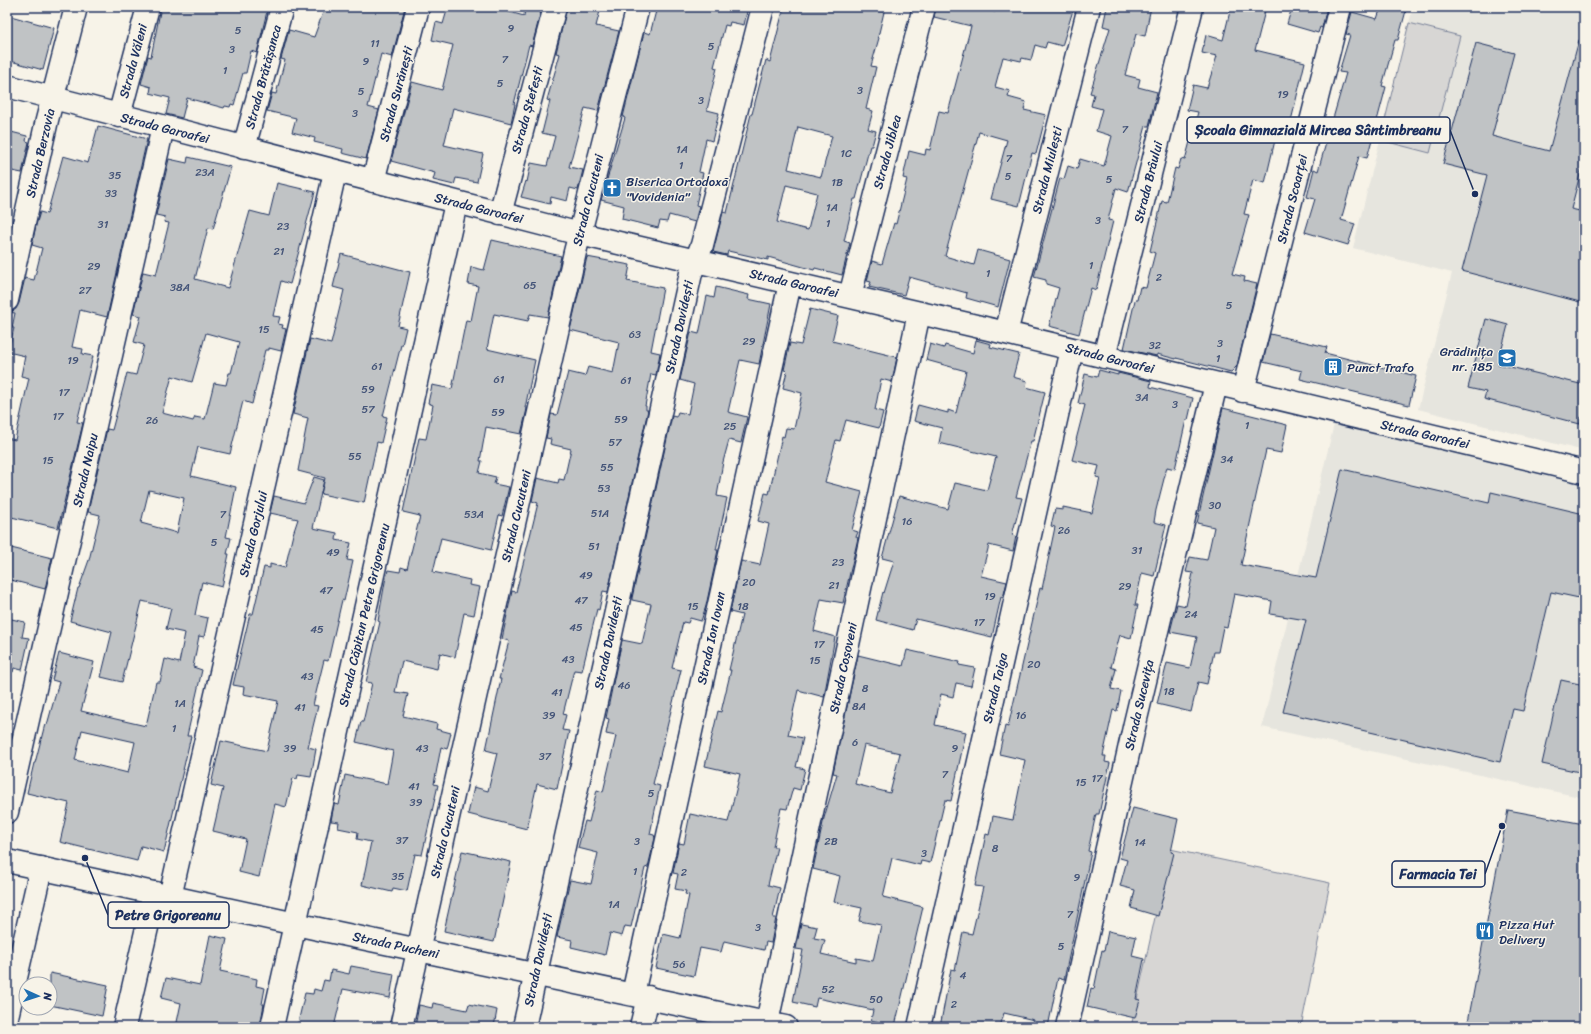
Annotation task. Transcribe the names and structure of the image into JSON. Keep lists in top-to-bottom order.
{
  "streets": {
    "street": [
      "Strada Văleni",
      "Strada Brătășanca",
      "Strada Surănești",
      "Strada Ștefești",
      "Strada Garoafei",
      "Strada Jiblea",
      "Strada Berzovia",
      "Strada Miulești",
      "Strada Brâului",
      "Strada Scoarței",
      "Strada Cucuteni",
      "Strada Davidești",
      "Strada Naipu",
      "Strada Gorjului",
      "Strada Căpitan Petre Grigoreanu",
      "Strada Ion Iovan",
      "Strada Coșoveni",
      "Strada Taiga",
      "Strada Sucevița",
      "Strada Pucheni"
    ]
  },
  "crossings": [
    ["Strada Văleni", "Strada Garoafei"],
    ["Strada Brătășanca", "Strada Garoafei"],
    ["Strada Surănești", "Strada Garoafei"],
    ["Strada Ștefești", "Strada Garoafei"],
    ["Strada Garoafei", "Strada Jiblea"],
    ["Strada Garoafei", "Strada Berzovia"],
    ["Strada Garoafei", "Strada Miulești"],
    ["Strada Garoafei", "Strada Brâului"],
    ["Strada Garoafei", "Strada Scoarței"],
    ["Strada Garoafei", "Strada Cucuteni"],
    ["Strada Garoafei", "Strada Davidești"],
    ["Strada Garoafei", "Strada Naipu"],
    ["Strada Garoafei", "Strada Gorjului"],
    ["Strada Garoafei", "Strada Căpitan Petre Grigoreanu"],
    ["Strada Garoafei", "Strada Ion Iovan"],
    ["Strada Garoafei", "Strada Coșoveni"],
    ["Strada Garoafei", "Strada Taiga"],
    ["Strada Garoafei", "Strada Sucevița"],
    ["Strada Cucuteni", "Strada Pucheni"],
    ["Strada Davidești", "Strada Pucheni"],
    ["Strada Gorjului", "Strada Pucheni"],
    ["Strada Căpitan Petre Grigoreanu", "Strada Pucheni"],
    ["Strada Ion Iovan", "Strada Pucheni"],
    ["Strada Coșoveni", "Strada Pucheni"]
  ],
  "places": {
    "church": ["Biserica Ortodoxă \"Vovidenia\""],
    "other": ["Școala Gimnazială Mircea Sântimbreanu", "Farmacia Tei", "Petre Grigoreanu"],
    "school or university": ["Grădinița nr. 185"],
    "building": ["Punct Trafo"],
    "restaurant": ["Pizza Hut Delivery"]
  },
  "house_numbers": [
    "9",
    "5",
    "11",
    "5",
    "3",
    "7",
    "9",
    "1",
    "5",
    "3",
    "5",
    "19",
    "3",
    "3",
    "7",
    "1A",
    "1C",
    "7",
    "1",
    "23A",
    "35",
    "5",
    "5",
    "1B",
    "33",
    "1A",
    "3",
    "1",
    "31",
    "23",
    "21",
    "1",
    "29",
    "1",
    "2",
    "65",
    "38A",
    "27",
    "5",
    "15",
    "63",
    "29",
    "3",
    "32",
    "1",
    "19",
    "61",
    "61",
    "61",
    "59",
    "17",
    "3A",
    "3",
    "57",
    "59",
    "17",
    "59",
    "26",
    "1",
    "25",
    "57",
    "55",
    "34",
    "15",
    "55",
    "53",
    "30",
    "51A",
    "7",
    "53A",
    "16",
    "26",
    "5",
    "51",
    "31",
    "49",
    "23",
    "49",
    "20",
    "21",
    "29",
    "47",
    "19",
    "47",
    "15",
    "18",
    "24",
    "17",
    "45",
    "45",
    "17",
    "43",
    "15",
    "20",
    "43",
    "46",
    "8",
    "18",
    "41",
    "1A",
    "8A",
    "41",
    "39",
    "16",
    "1",
    "6",
    "39",
    "43",
    "9",
    "37",
    "7",
    "17",
    "15",
    "41",
    "5",
    "39",
    "37",
    "3",
    "2B",
    "14",
    "8",
    "3",
    "1",
    "2",
    "35",
    "9",
    "1A",
    "7",
    "3",
    "5",
    "56",
    "4",
    "52",
    "50",
    "2"
  ],
  "north": "right"
}
